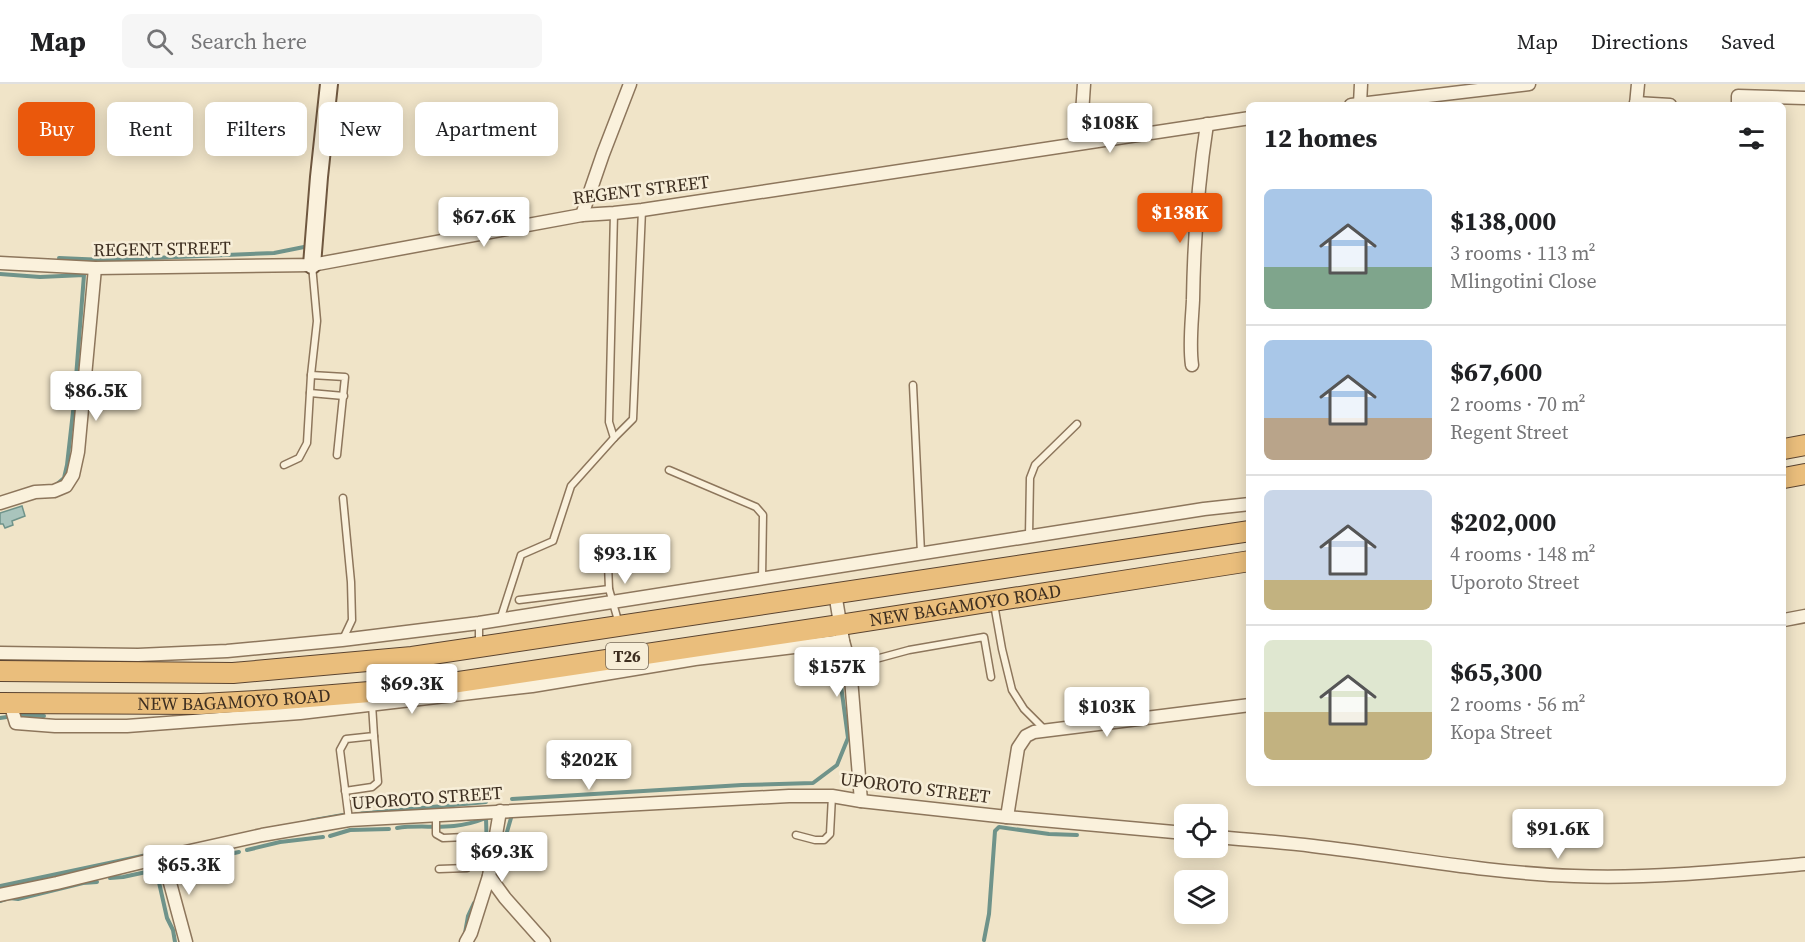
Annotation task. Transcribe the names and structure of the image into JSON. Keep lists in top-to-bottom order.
{
  "streets": {
    "highway": ["NEW BAGAMOYO ROAD", "T26"],
    "street": ["REGENT STREET", "UPOROTO STREET"]
  },
  "page": {
    "header": "Map",
    "search": "Search here",
    "nav": ["Map", "Directions", "Saved"],
    "chip": [
      "Buy",
      "Rent",
      "Filters",
      "New",
      "Apartment"
    ],
    "heading": "12 homes",
    "price": [
      "$108K",
      "$138K",
      "$67.6K",
      "$86.5K",
      "$93.1K",
      "$157K",
      "$69.3K",
      "$103K",
      "$202K",
      "$91.6K",
      "$69.3K",
      "$65.3K"
    ],
    "list": [
      {
        "name": "$138,000",
        "note": "3 rooms · 113 m² · Mlingotini Close"
      },
      {
        "name": "$67,600",
        "note": "2 rooms · 70 m² · Regent Street"
      },
      {
        "name": "$202,000",
        "note": "4 rooms · 148 m² · Uporoto Street"
      },
      {
        "name": "$65,300",
        "note": "2 rooms · 56 m² · Kopa Street"
      }
    ]
  }
}
